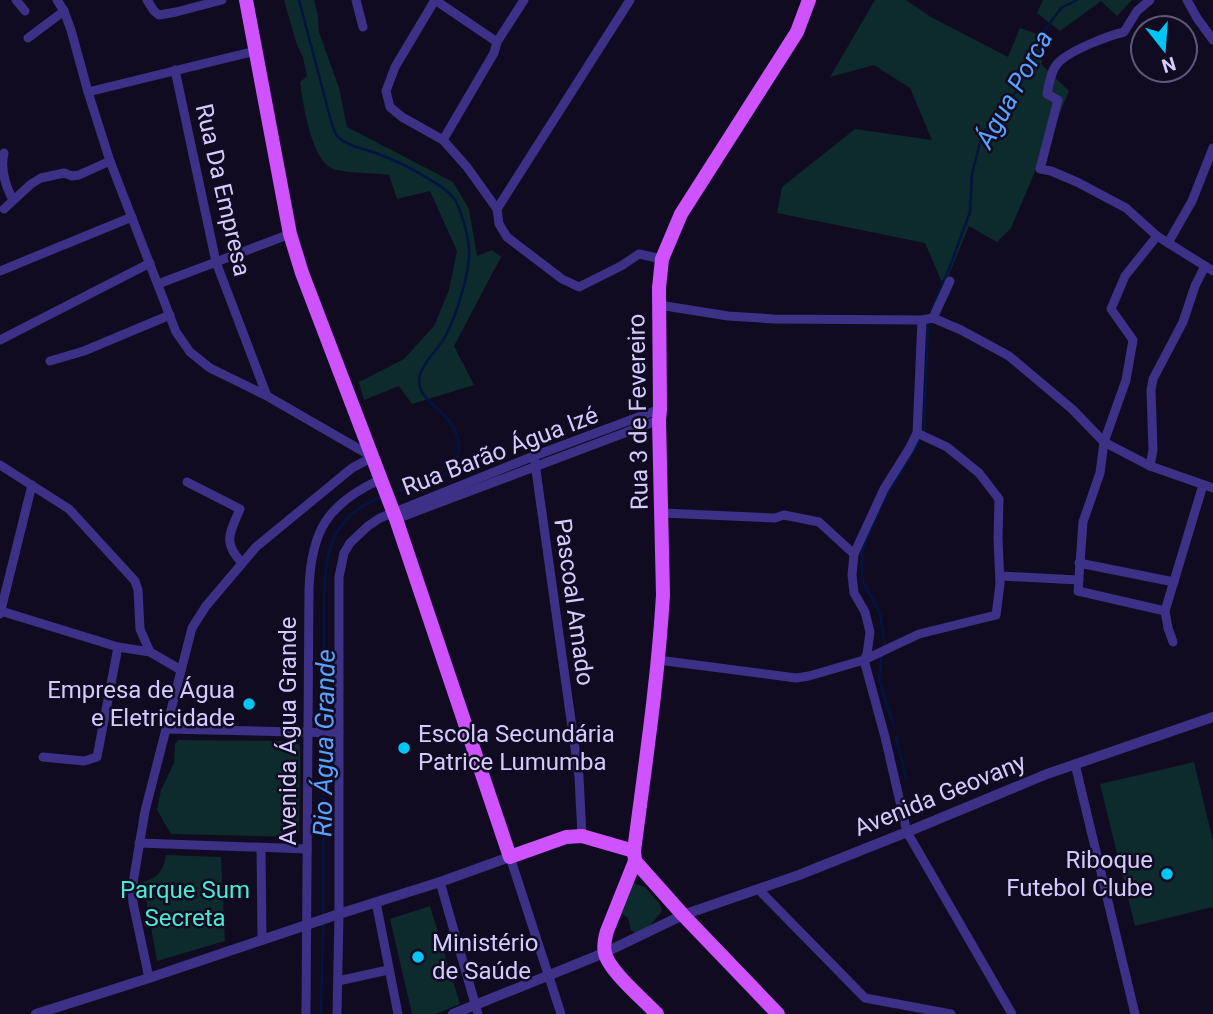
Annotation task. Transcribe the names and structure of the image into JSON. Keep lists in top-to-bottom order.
{
  "streets": {
    "main road": ["Rua 3 de Fevereiro"],
    "street": [
      "Rua Da Empresa",
      "Rua Barão Água Izé",
      "Pascoal Amado",
      "Avenida Água Grande",
      "Avenida Geovany"
    ]
  },
  "crossings": [
    ["Rua 3 de Fevereiro", "Rua Barão Água Izé"],
    ["Rua 3 de Fevereiro", "Avenida Geovany"],
    ["Rua Barão Água Izé", "Pascoal Amado"],
    ["Rua Barão Água Izé", "Avenida Água Grande"]
  ],
  "water": ["Água Porca", "Rio Água Grande"],
  "parks": ["Parque Sum Secreta"],
  "places": [
    "Empresa de Água e Eletricidade",
    "Escola Secundária Patrice Lumumba",
    "Riboque Futebol Clube",
    "Ministério de Saúde"
  ],
  "north": "bottom"
}
